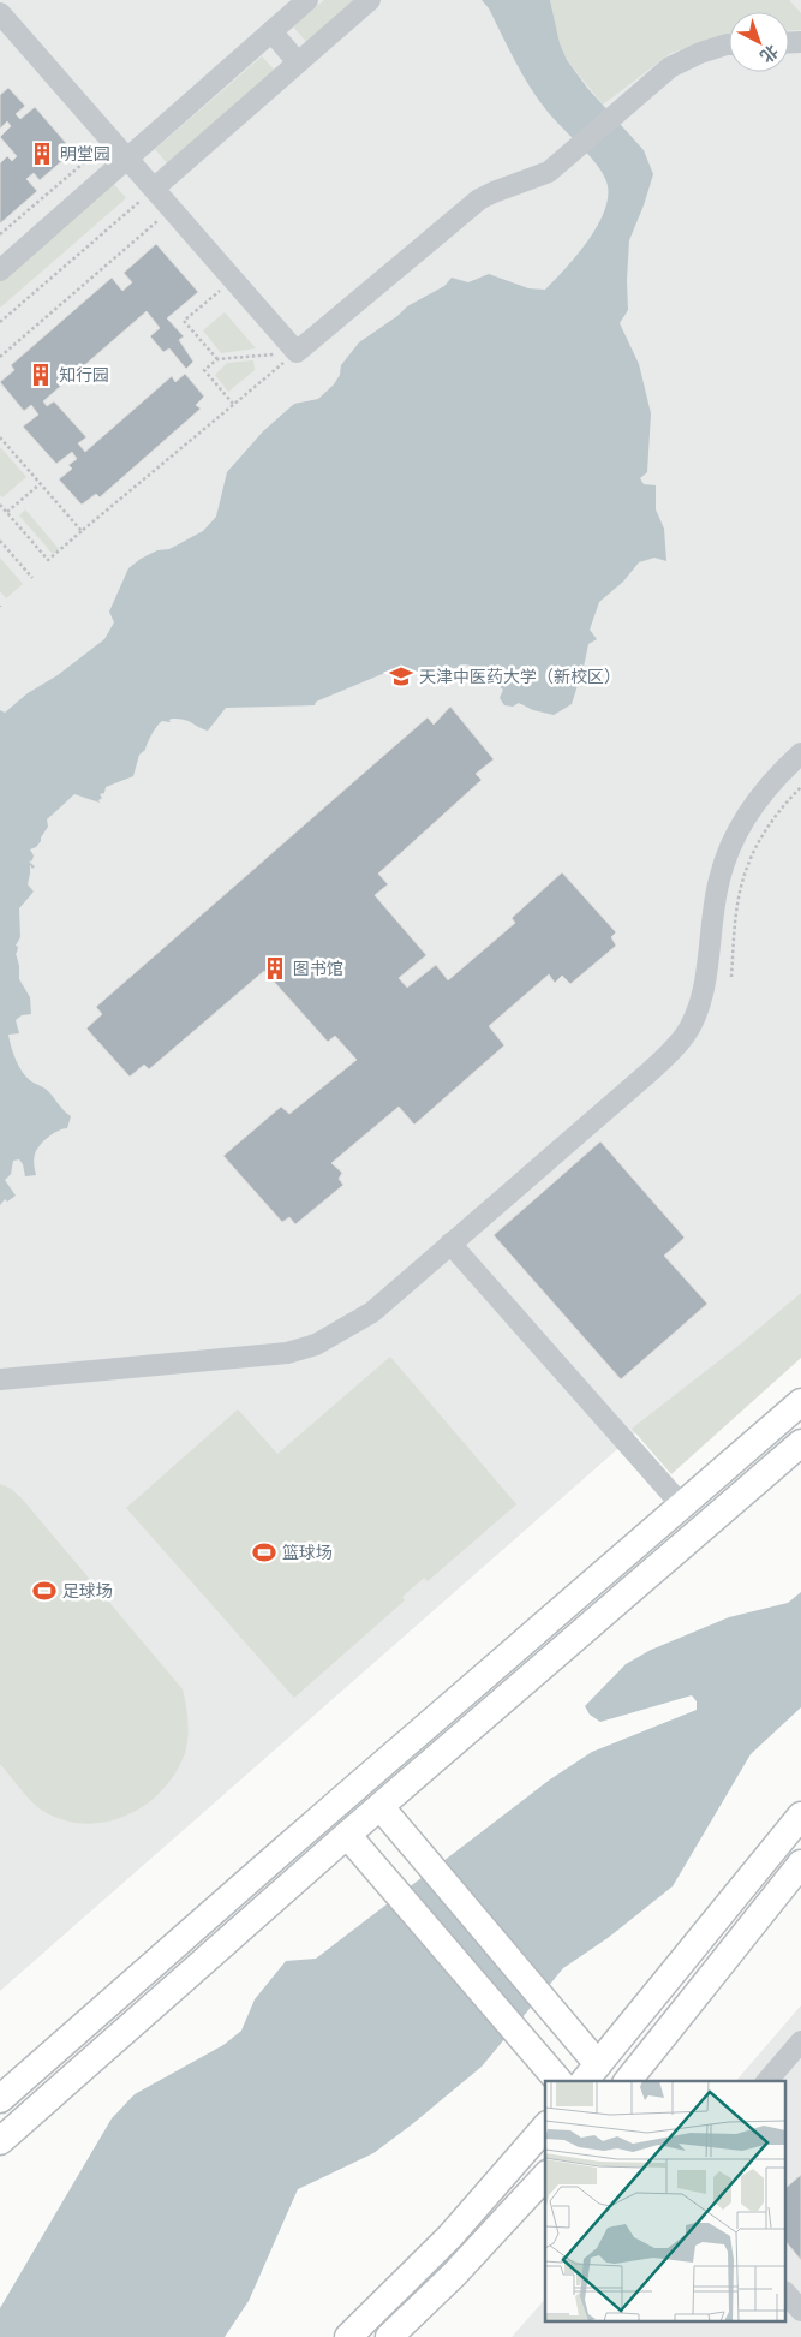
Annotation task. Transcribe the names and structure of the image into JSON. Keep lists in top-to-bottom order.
{
  "places": {
    "building": ["明堂园", "知行园", "图书馆"],
    "school or university": ["天津中医药大学（新校区）"],
    "sports": ["篮球场", "足球场"]
  },
  "north": "bottom right"
}
